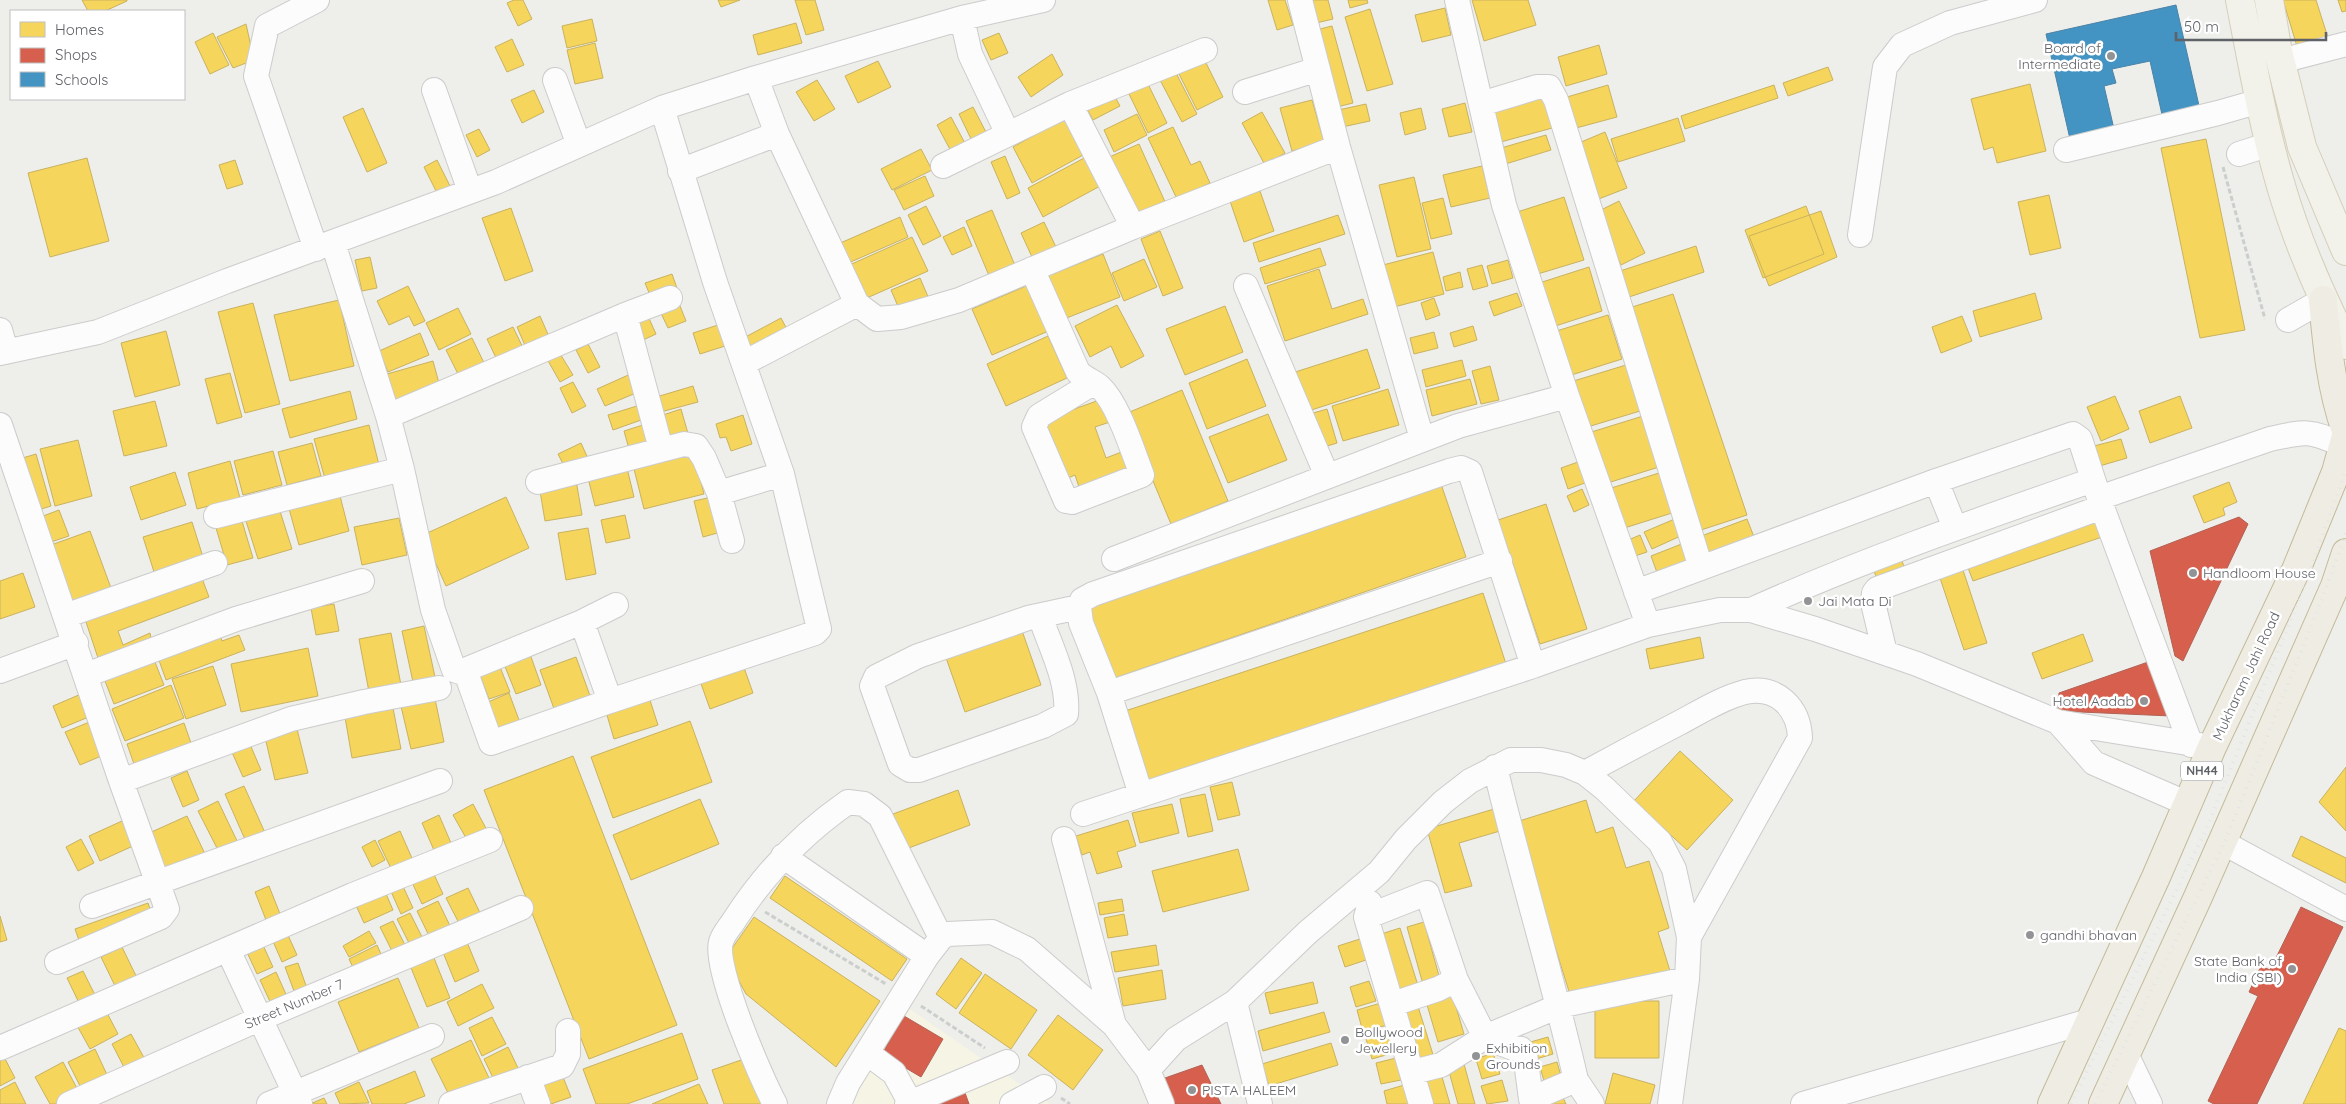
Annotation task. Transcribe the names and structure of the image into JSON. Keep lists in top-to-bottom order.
{
  "streets": {
    "highway": ["Mukharam Jahi Road", "NH44"],
    "street": ["Street Number 7"]
  },
  "places": [
    "Board of Intermediate",
    "Handloom House",
    "Jai Mata Di",
    "Hotel Aadab",
    "gandhi bhavan",
    "State Bank of India (SBI)",
    "Bollywood Jewellery",
    "Exhibition Grounds",
    "PISTA HALEEM"
  ],
  "legend": ["Homes", "Shops", "Schools"],
  "scale_bar": "50 m"
}
